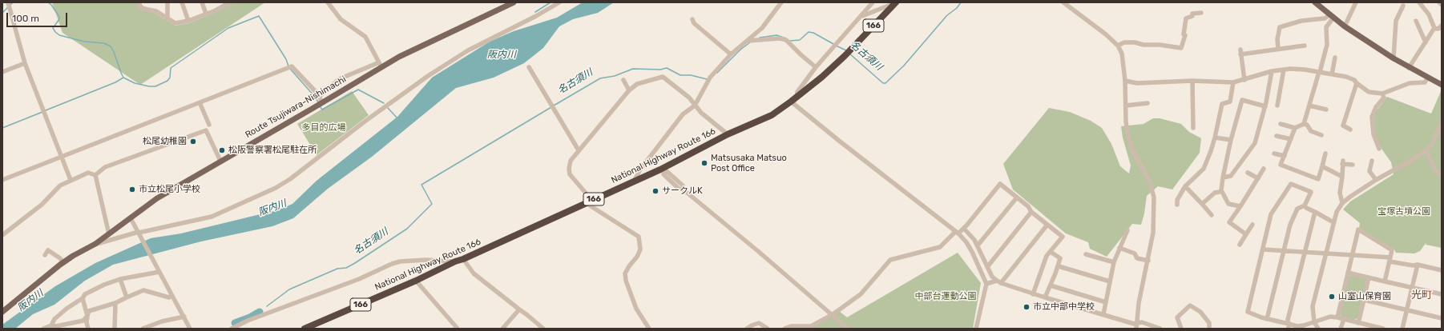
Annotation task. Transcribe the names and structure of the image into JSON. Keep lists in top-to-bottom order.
{
  "streets": {
    "highway": ["166", "National Highway Route 166"],
    "main road": ["Route Tsujiwara-Nishimachi"]
  },
  "districts": ["光町"],
  "water": ["阪内川", "名古須川"],
  "parks": ["多目的広場", "宝塚古墳公園", "中部台運動公園"],
  "places": [
    "松尾幼稚園",
    "松阪警察署松尾駐在所",
    "Matsusaka Matsuo Post Office",
    "市立松尾小学校",
    "サークルK",
    "山室山保育園",
    "市立中部中学校"
  ],
  "scale_bar": "100 m"
}
